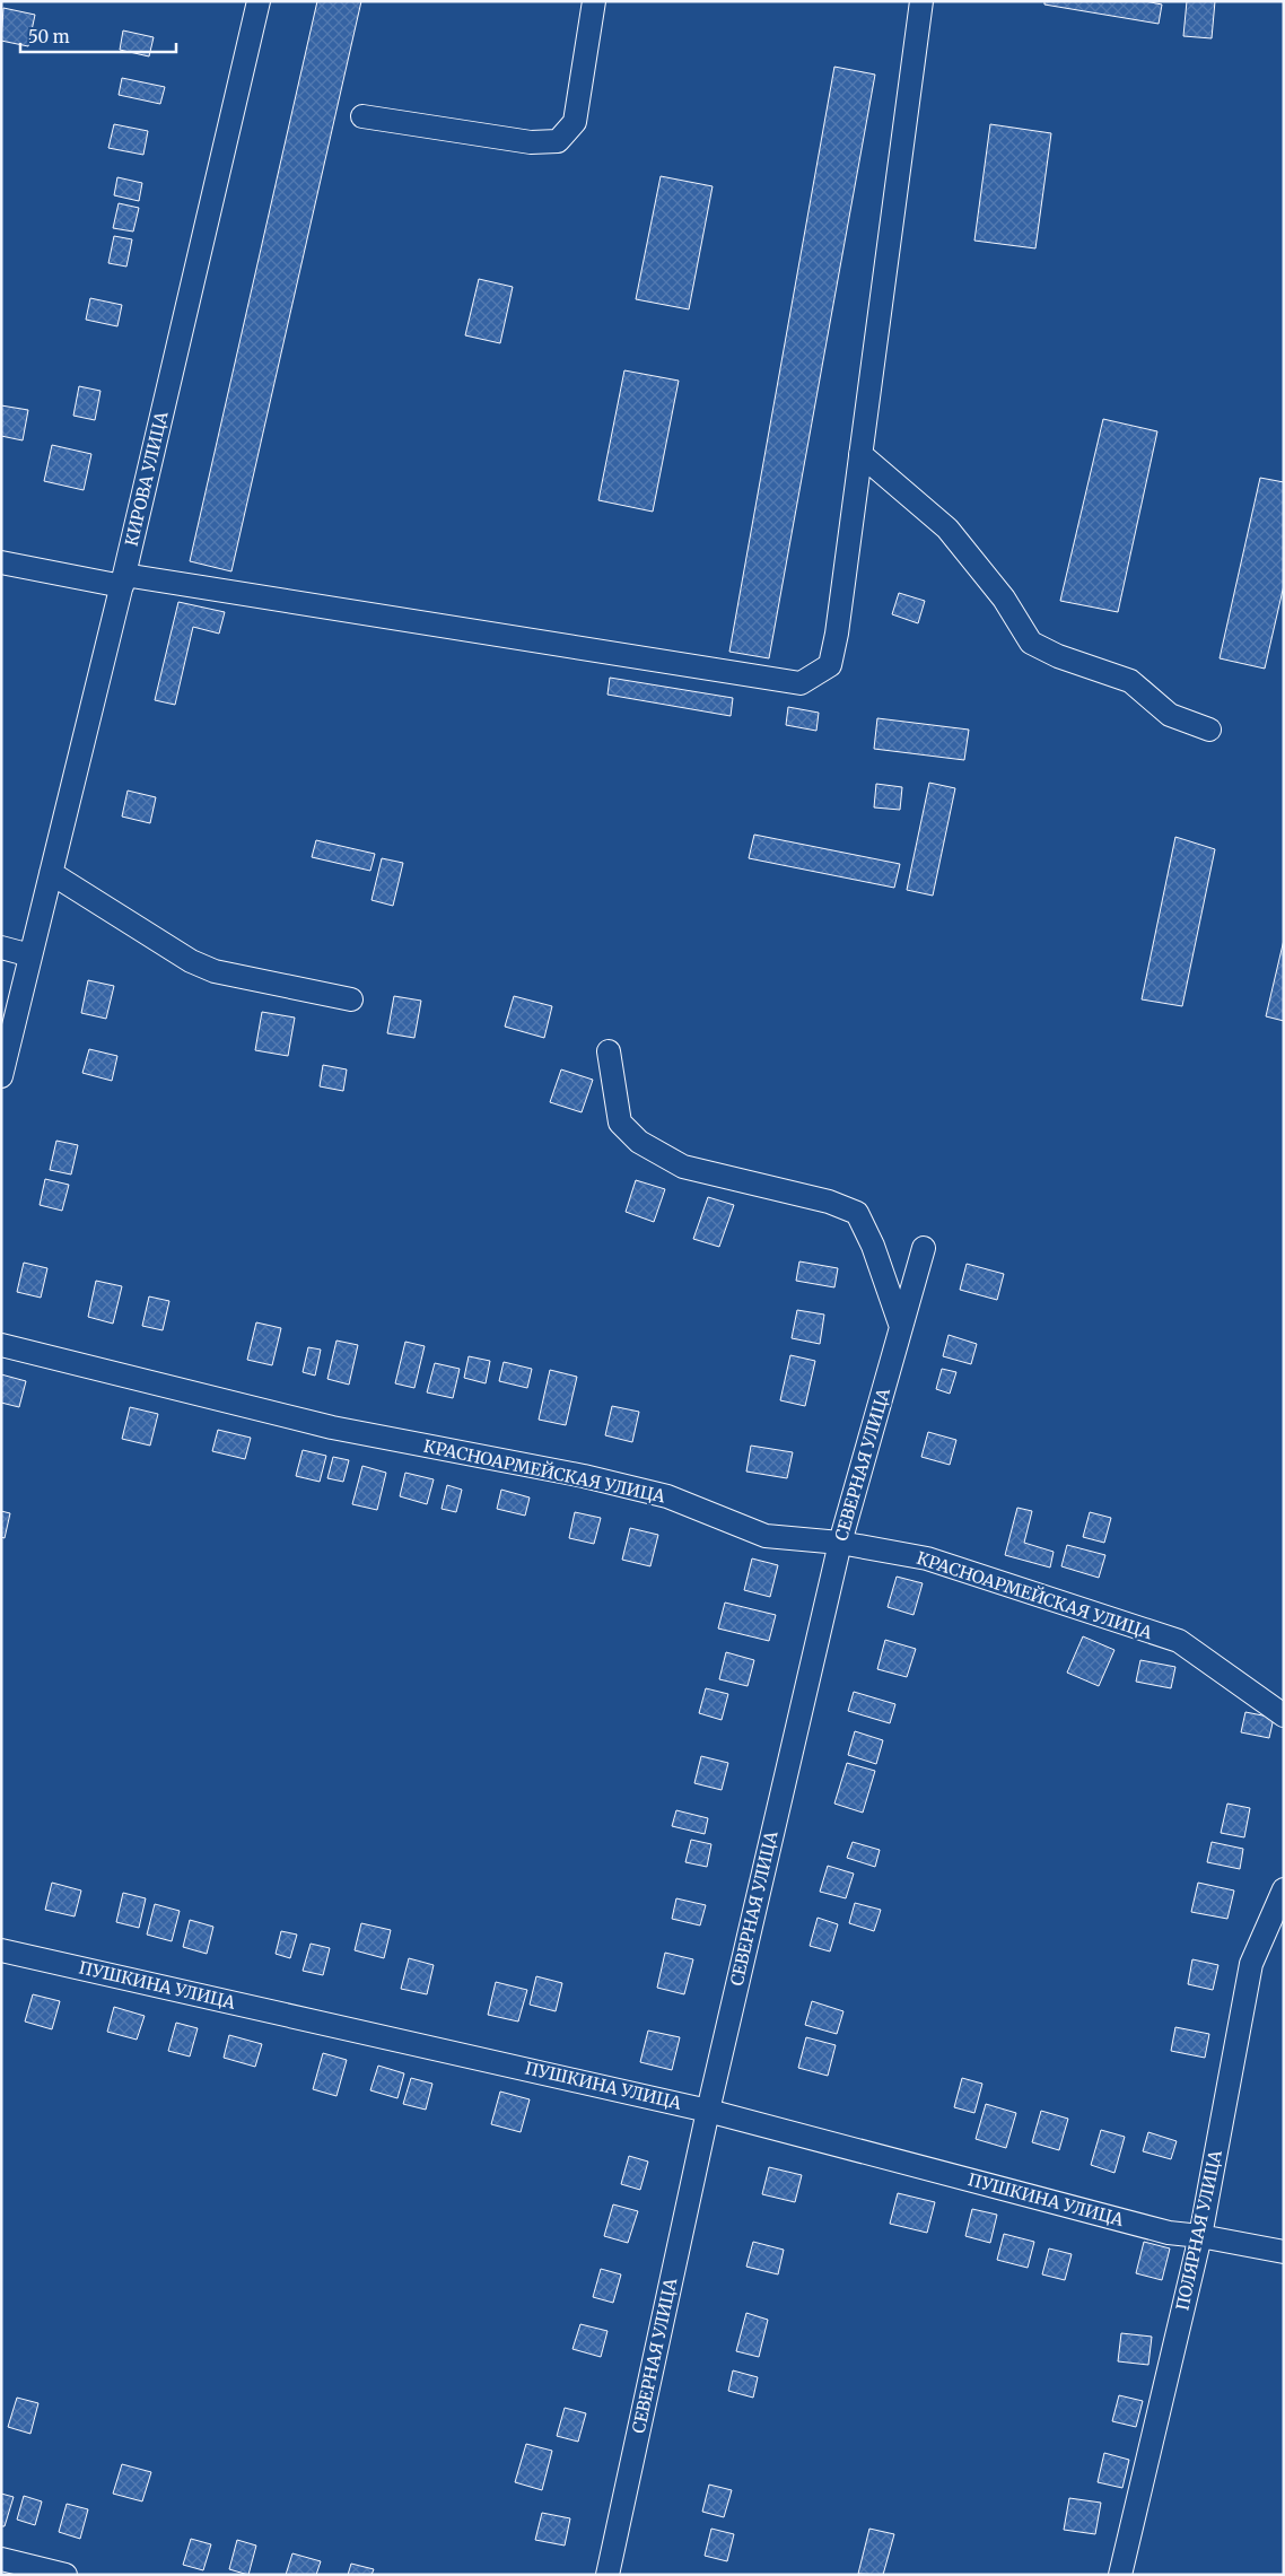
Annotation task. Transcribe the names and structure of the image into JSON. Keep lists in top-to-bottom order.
{
  "streets": {
    "street": [
      "КИРОВА УЛИЦА",
      "СЕВЕРНАЯ УЛИЦА",
      "КРАСНОАРМЕЙСКАЯ УЛИЦА",
      "ПУШКИНА УЛИЦА",
      "ПОЛЯРНАЯ УЛИЦА"
    ]
  },
  "crossings": [
    ["СЕВЕРНАЯ УЛИЦА", "КРАСНОАРМЕЙСКАЯ УЛИЦА"],
    ["СЕВЕРНАЯ УЛИЦА", "ПУШКИНА УЛИЦА"],
    ["ПУШКИНА УЛИЦА", "ПОЛЯРНАЯ УЛИЦА"]
  ],
  "scale_bar": "50 m"
}
